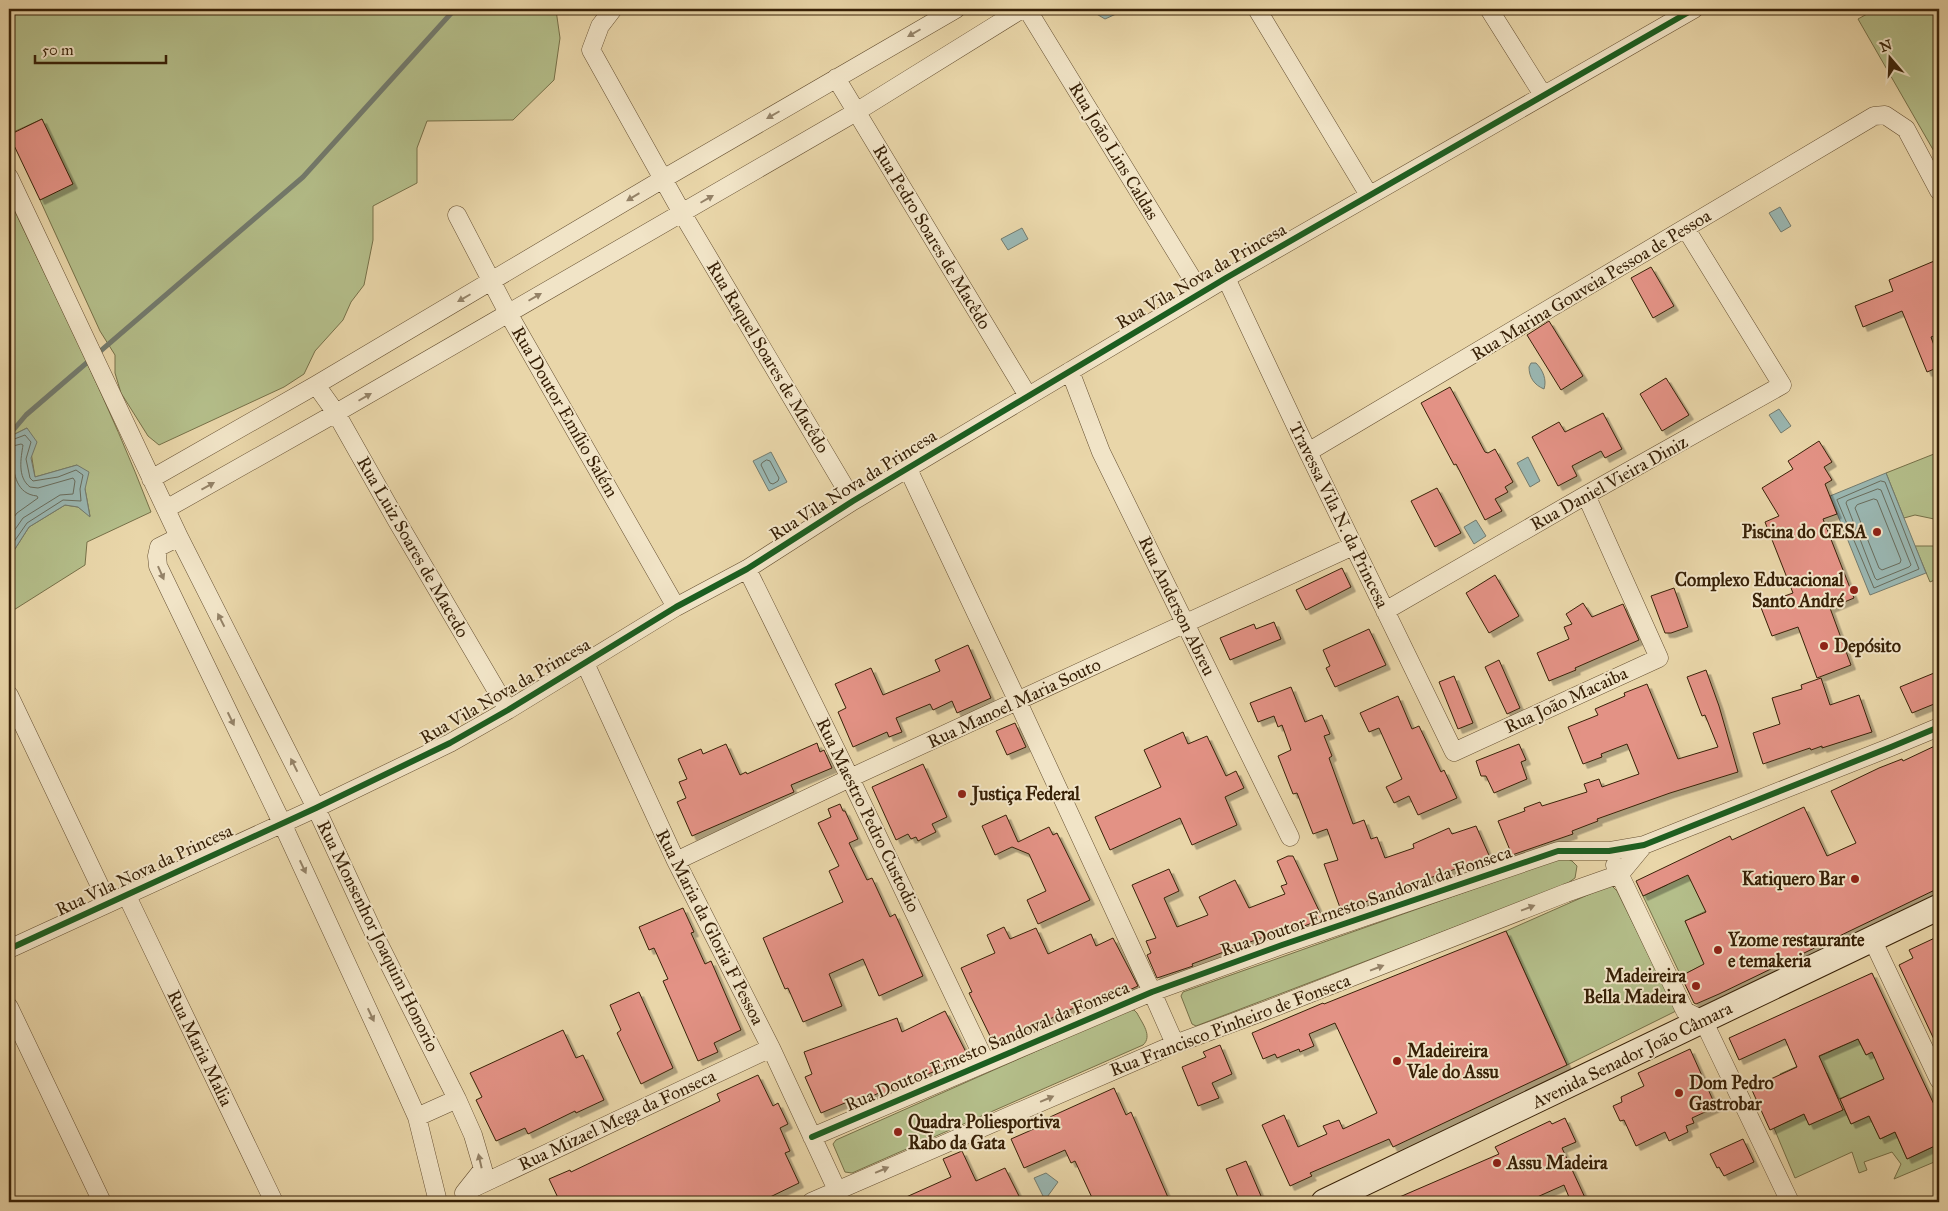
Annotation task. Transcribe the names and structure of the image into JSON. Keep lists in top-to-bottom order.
{
  "streets": {
    "main road": ["Avenida Senador João Câmara"],
    "street": [
      "Rua João Lins Caldas",
      "Rua Pedro Soares de Macêdo",
      "Rua Vila Nova da Princesa",
      "Rua Marina Gouveia Pessoa de Pessoa",
      "Rua Raquel Soares de Macêdo",
      "Rua Doutor Emílio Salém",
      "Rua Daniel Vieira Diniz",
      "Travessa Vila N. da Princesa",
      "Rua Luiz Soares de Macedo",
      "Rua Anderson Abreu",
      "Rua João Macaiba",
      "Rua Manoel Maria Souto",
      "Rua Maestro Pedro Custodio",
      "Rua Doutor Ernesto Sandoval da Fonseca",
      "Rua Maria da Gloria F Pessoa",
      "Rua Monsenhor Joaquim Honorio",
      "Rua Francisco Pinheiro de Fonseca",
      "Rua Maria Malia",
      "Rua Mizael Mega da Fonseca"
    ]
  },
  "crossings": [
    ["Rua João Lins Caldas", "Rua Vila Nova da Princesa"],
    ["Rua Pedro Soares de Macêdo", "Rua Vila Nova da Princesa"],
    ["Rua Vila Nova da Princesa", "Rua Raquel Soares de Macêdo"],
    ["Rua Vila Nova da Princesa", "Rua Doutor Emílio Salém"],
    ["Rua Vila Nova da Princesa", "Travessa Vila N. da Princesa"],
    ["Rua Vila Nova da Princesa", "Rua Luiz Soares de Macedo"],
    ["Rua Vila Nova da Princesa", "Rua Anderson Abreu"],
    ["Rua Vila Nova da Princesa", "Rua Maestro Pedro Custodio"],
    ["Rua Vila Nova da Princesa", "Rua Maria da Gloria F Pessoa"],
    ["Rua Vila Nova da Princesa", "Rua Monsenhor Joaquim Honorio"],
    ["Rua Vila Nova da Princesa", "Rua Maria Malia"],
    ["Rua Marina Gouveia Pessoa de Pessoa", "Rua Daniel Vieira Diniz"],
    ["Rua Marina Gouveia Pessoa de Pessoa", "Travessa Vila N. da Princesa"],
    ["Rua Daniel Vieira Diniz", "Travessa Vila N. da Princesa"],
    ["Rua Daniel Vieira Diniz", "Rua João Macaiba"],
    ["Travessa Vila N. da Princesa", "Rua João Macaiba"],
    ["Travessa Vila N. da Princesa", "Rua Manoel Maria Souto"],
    ["Rua Anderson Abreu", "Rua Manoel Maria Souto"],
    ["Rua Manoel Maria Souto", "Rua Maestro Pedro Custodio"],
    ["Rua Manoel Maria Souto", "Rua Maria da Gloria F Pessoa"],
    ["Rua Maestro Pedro Custodio", "Rua Doutor Ernesto Sandoval da Fonseca"],
    ["Rua Doutor Ernesto Sandoval da Fonseca", "Rua Maria da Gloria F Pessoa"],
    ["Rua Maria da Gloria F Pessoa", "Rua Francisco Pinheiro de Fonseca"],
    ["Rua Maria da Gloria F Pessoa", "Rua Mizael Mega da Fonseca"],
    ["Rua Monsenhor Joaquim Honorio", "Rua Mizael Mega da Fonseca"]
  ],
  "one_way": ["Rua Francisco Pinheiro de Fonseca"],
  "places": [
    "Piscina do CESA",
    "Complexo Educacional Santo André",
    "Depósito",
    "Justiça Federal",
    "Katiquero Bar",
    "Yzome restaurante e temakeria",
    "Madeireira Bella Madeira",
    "Madeireira Vale do Assu",
    "Dom Pedro Gastrobar",
    "Quadra Poliesportiva Rabo da Gata",
    "Assu Madeira"
  ],
  "scale_bar": "50 m",
  "north": "top"
}
